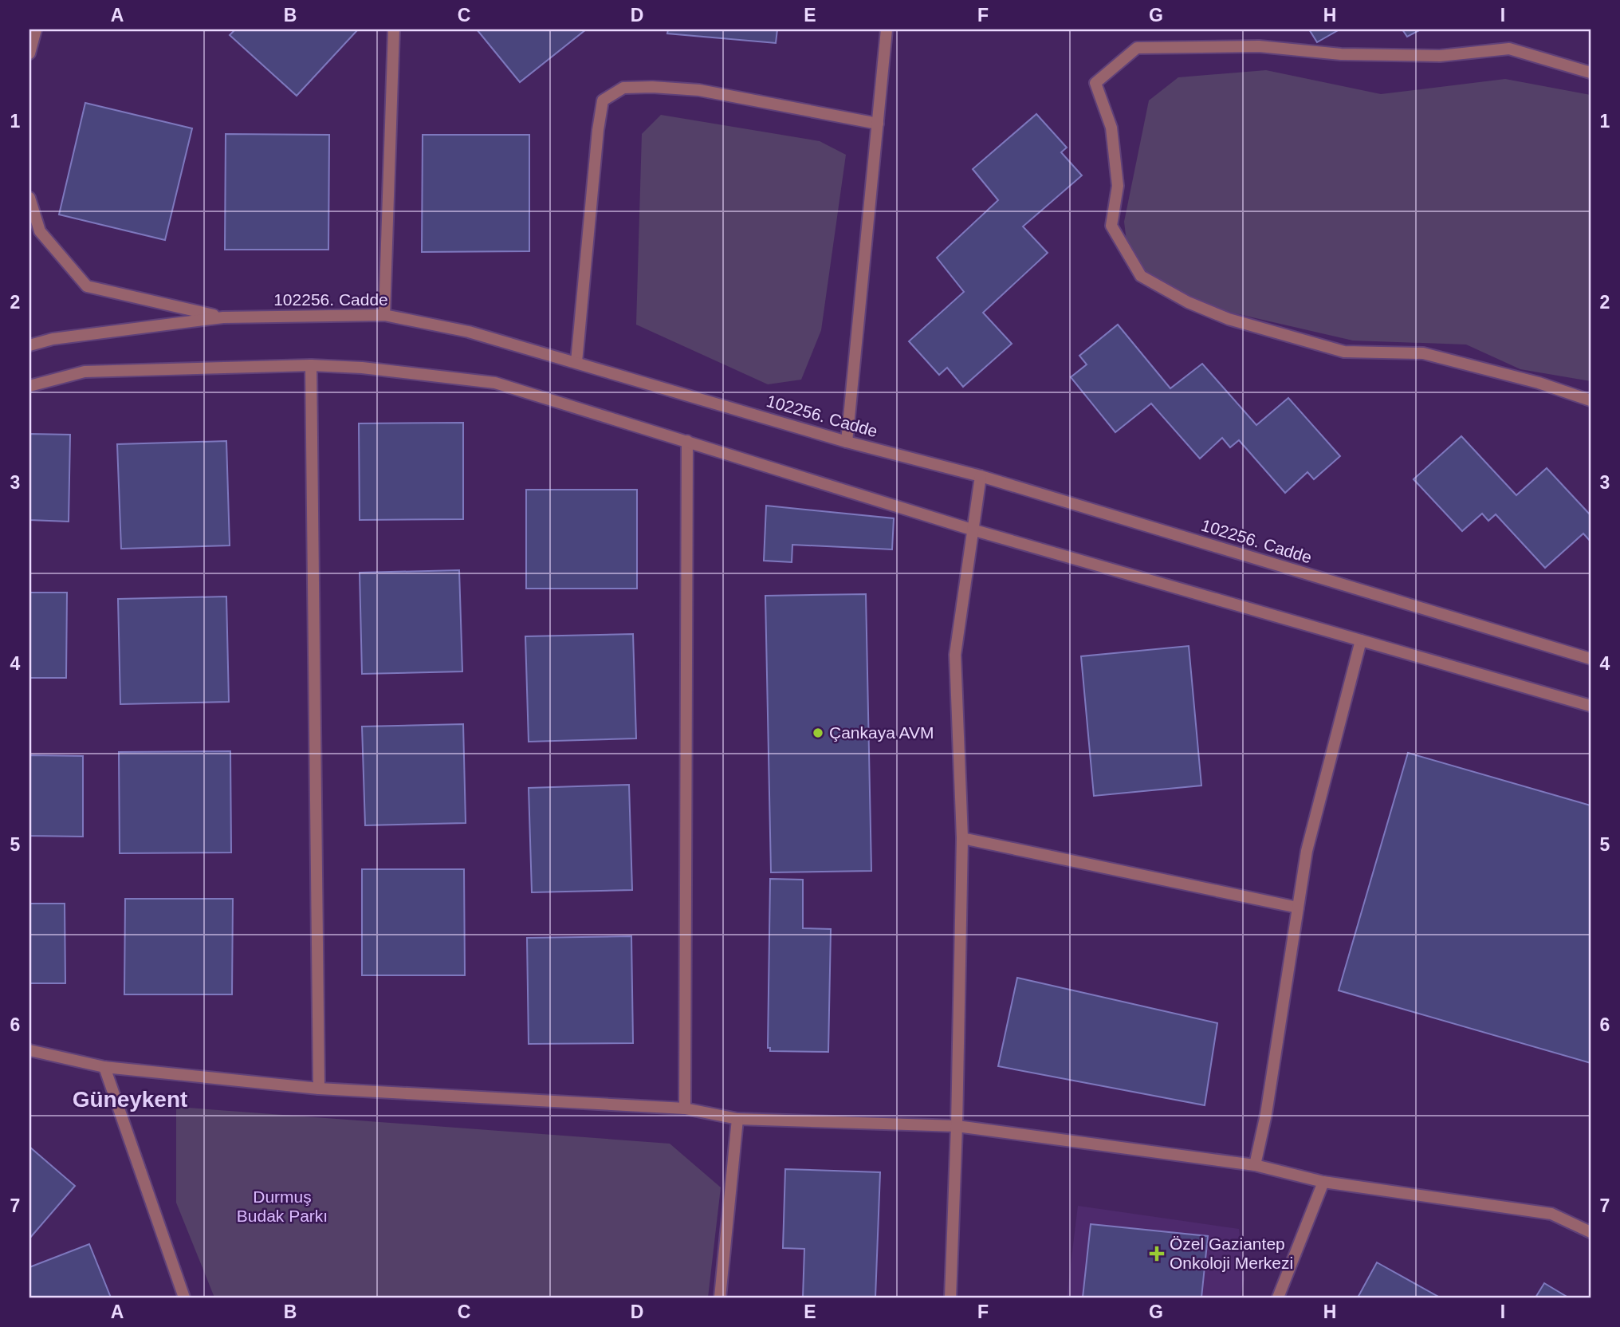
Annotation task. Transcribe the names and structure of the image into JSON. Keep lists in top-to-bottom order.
{
  "streets": {
    "street": ["102256. Cadde"]
  },
  "districts": ["Güneykent"],
  "parks": ["Durmuş Budak Parkı"],
  "places": {
    "other": ["Çankaya AVM"],
    "health": ["Özel Gaziantep Onkoloji Merkezi"]
  },
  "grid": {
    "columns": [
      "A",
      "B",
      "C",
      "D",
      "E",
      "F",
      "G",
      "H",
      "I"
    ],
    "rows": [
      "1",
      "2",
      "3",
      "4",
      "5",
      "6",
      "7"
    ]
  }
}
